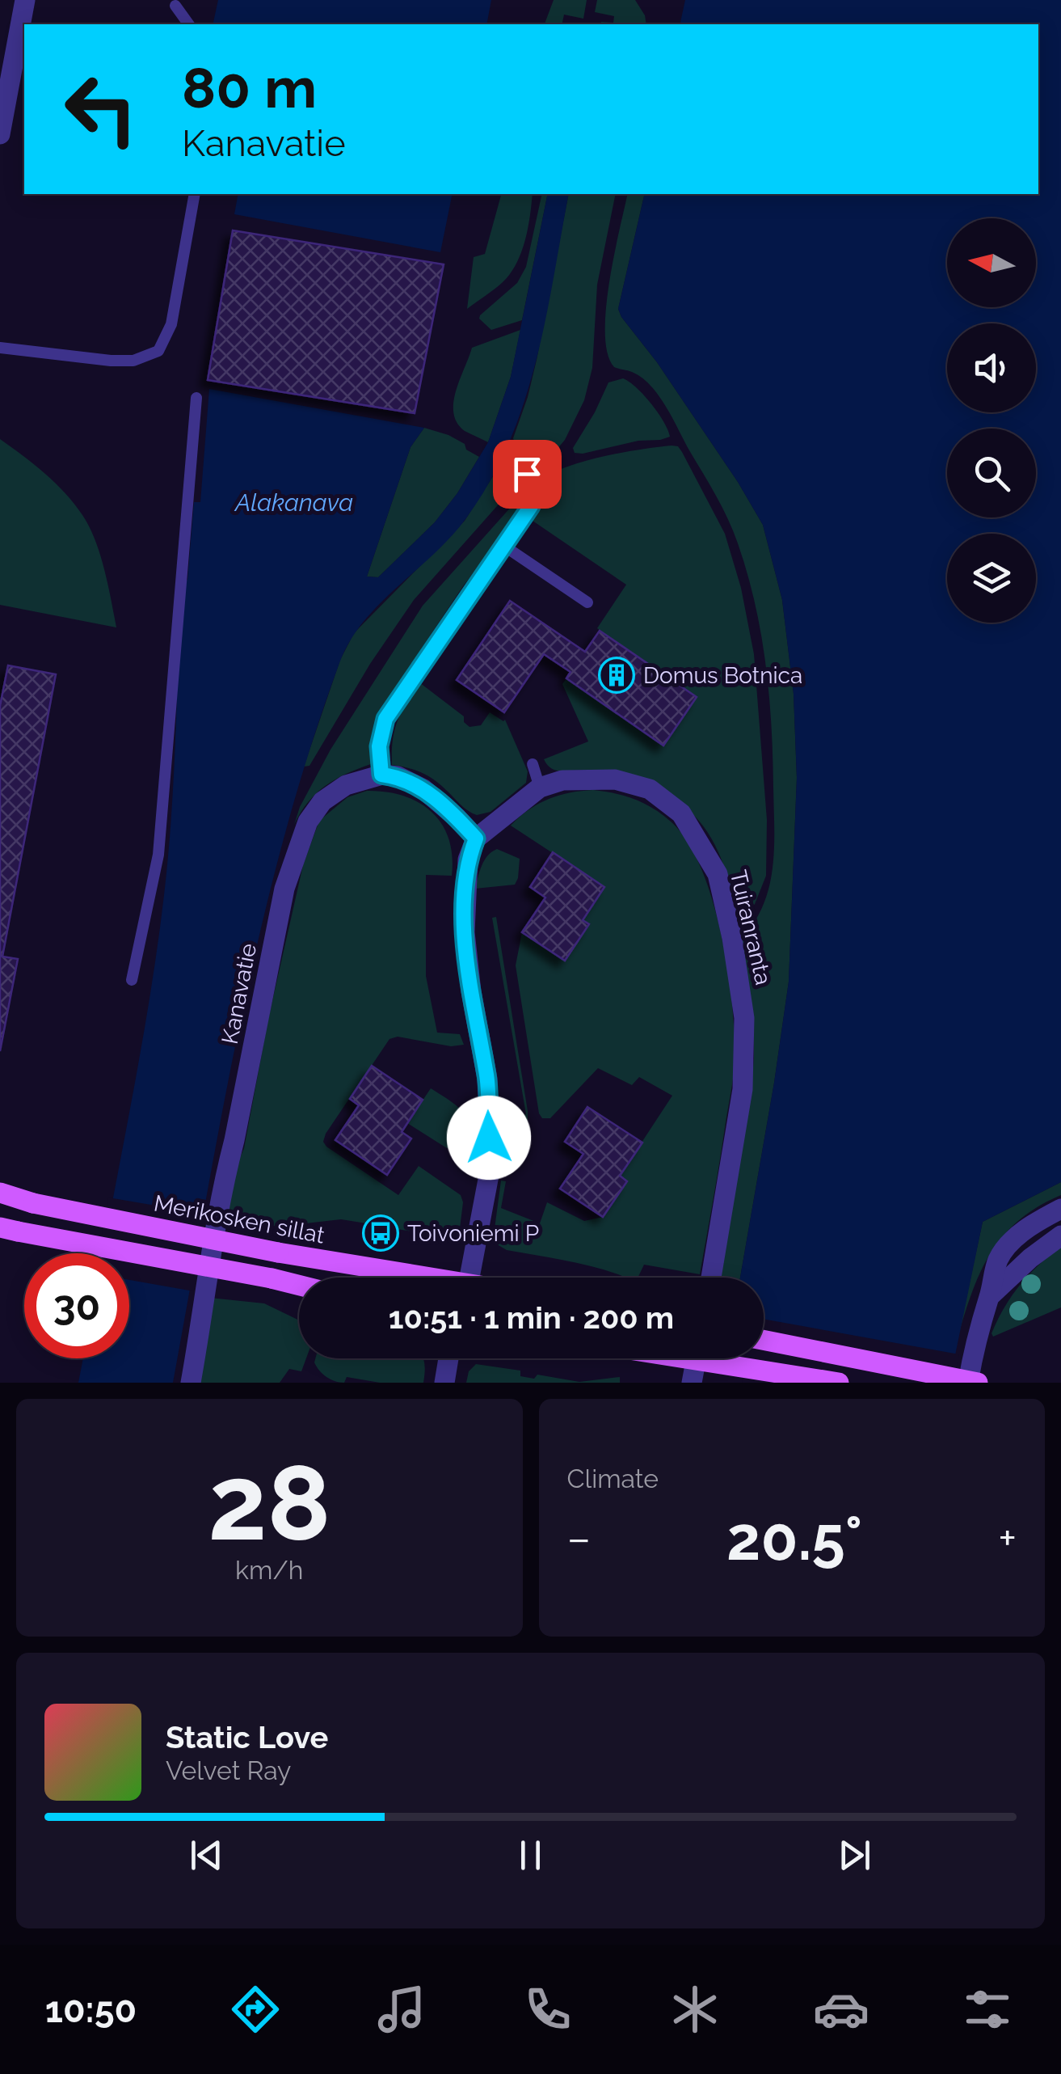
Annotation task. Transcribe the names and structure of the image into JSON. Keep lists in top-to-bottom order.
{
  "streets": {
    "main road": ["Merikosken sillat"],
    "street": ["Tuiranranta", "Kanavatie"]
  },
  "water": ["Alakanava"],
  "places": {
    "building": ["Domus Botnica"],
    "bus stop": ["Toivoniemi P"]
  },
  "north": "left",
  "page": {
    "turn": ["80 m", "Kanavatie"],
    "limit": "30",
    "trip": "10:51 · 1 min · 200 m",
    "tile": [
      ["28", "km/h"],
      "Climate"
    ],
    "heat": ["−", "20.5°", "+"],
    "song": ["Static Love", "Velvet Ray"],
    "tabs": "10:50"
  }
}
